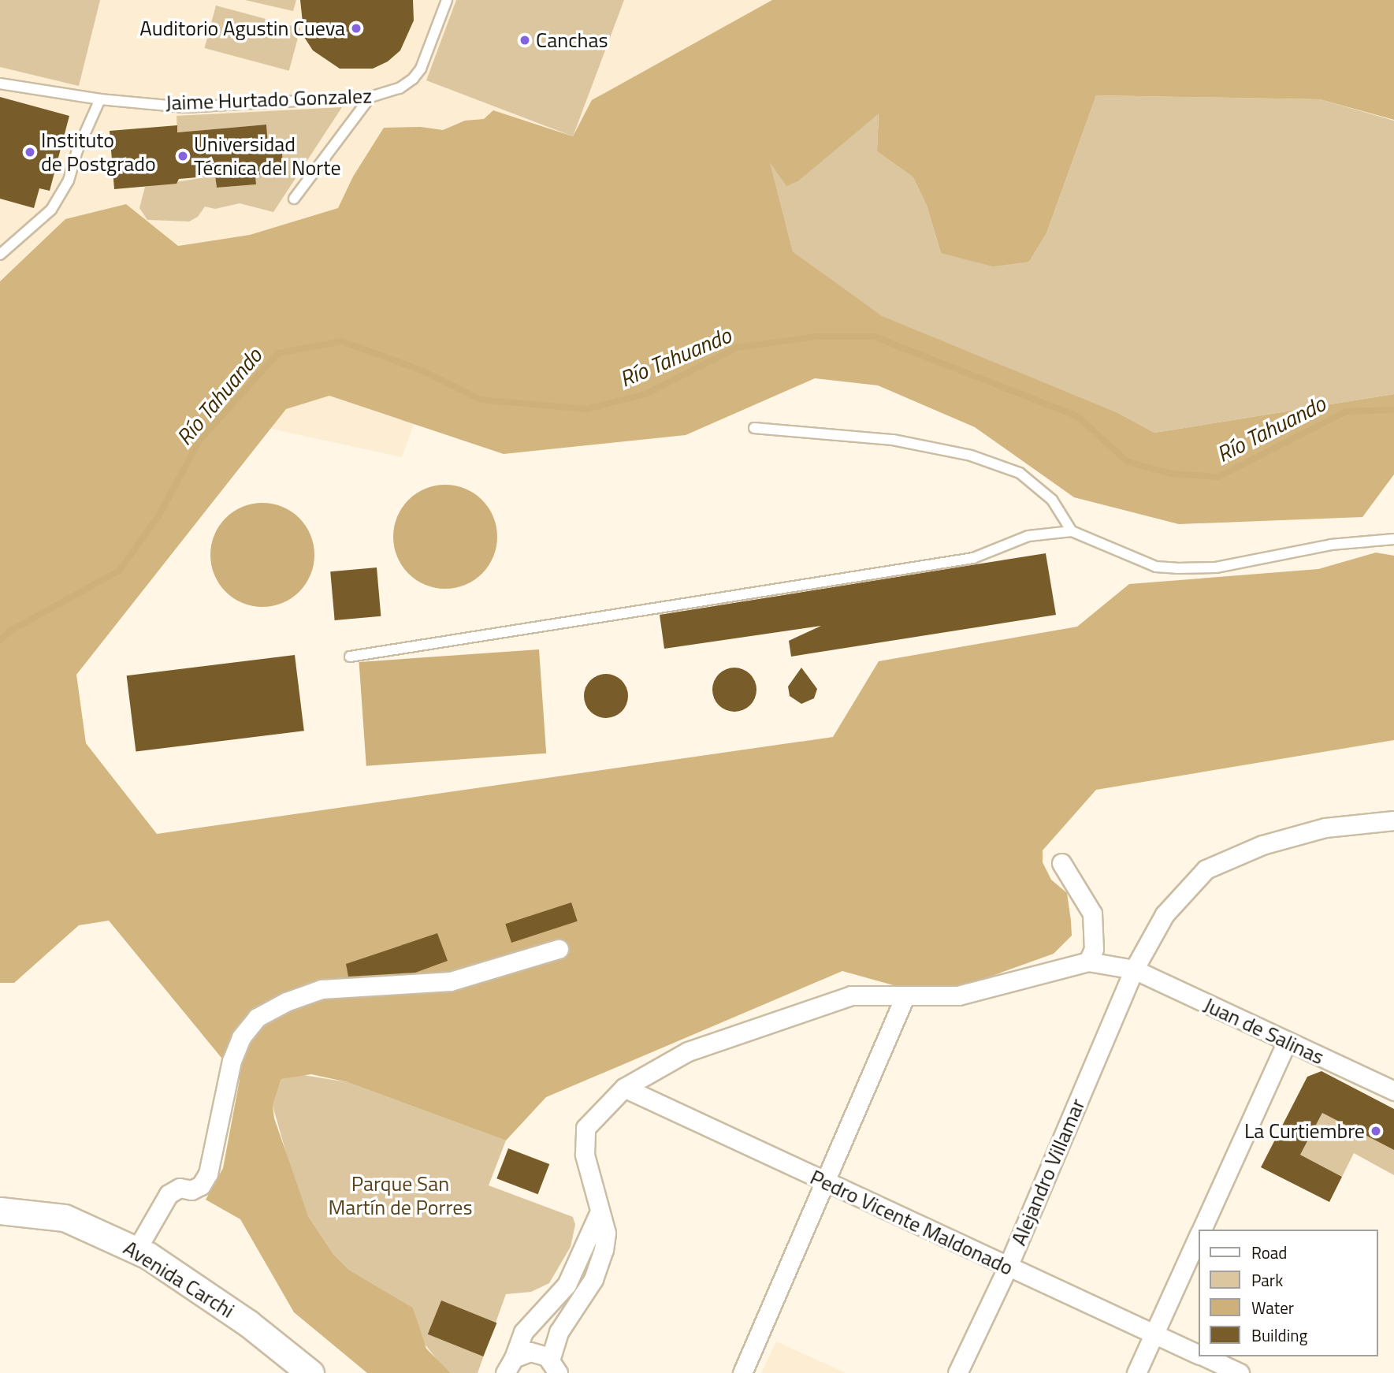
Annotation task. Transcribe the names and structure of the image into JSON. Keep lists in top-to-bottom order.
{
  "streets": {
    "street": [
      "Juan de Salinas",
      "Alejandro Villamar",
      "Pedro Vicente Maldonado",
      "Avenida Carchi"
    ],
    "lane": ["Jaime Hurtado Gonzalez"]
  },
  "crossings": [
    ["Juan de Salinas", "Alejandro Villamar"],
    ["Alejandro Villamar", "Pedro Vicente Maldonado"]
  ],
  "water": ["Río Tahuando"],
  "parks": ["Parque San Martín de Porres"],
  "places": [
    "Auditorio Agustin Cueva",
    "Canchas",
    "Instituto de Postgrado",
    "Universidad Técnica del Norte",
    "La Curtiembre"
  ],
  "legend": [
    "Road",
    "Park",
    "Water",
    "Building"
  ]
}
